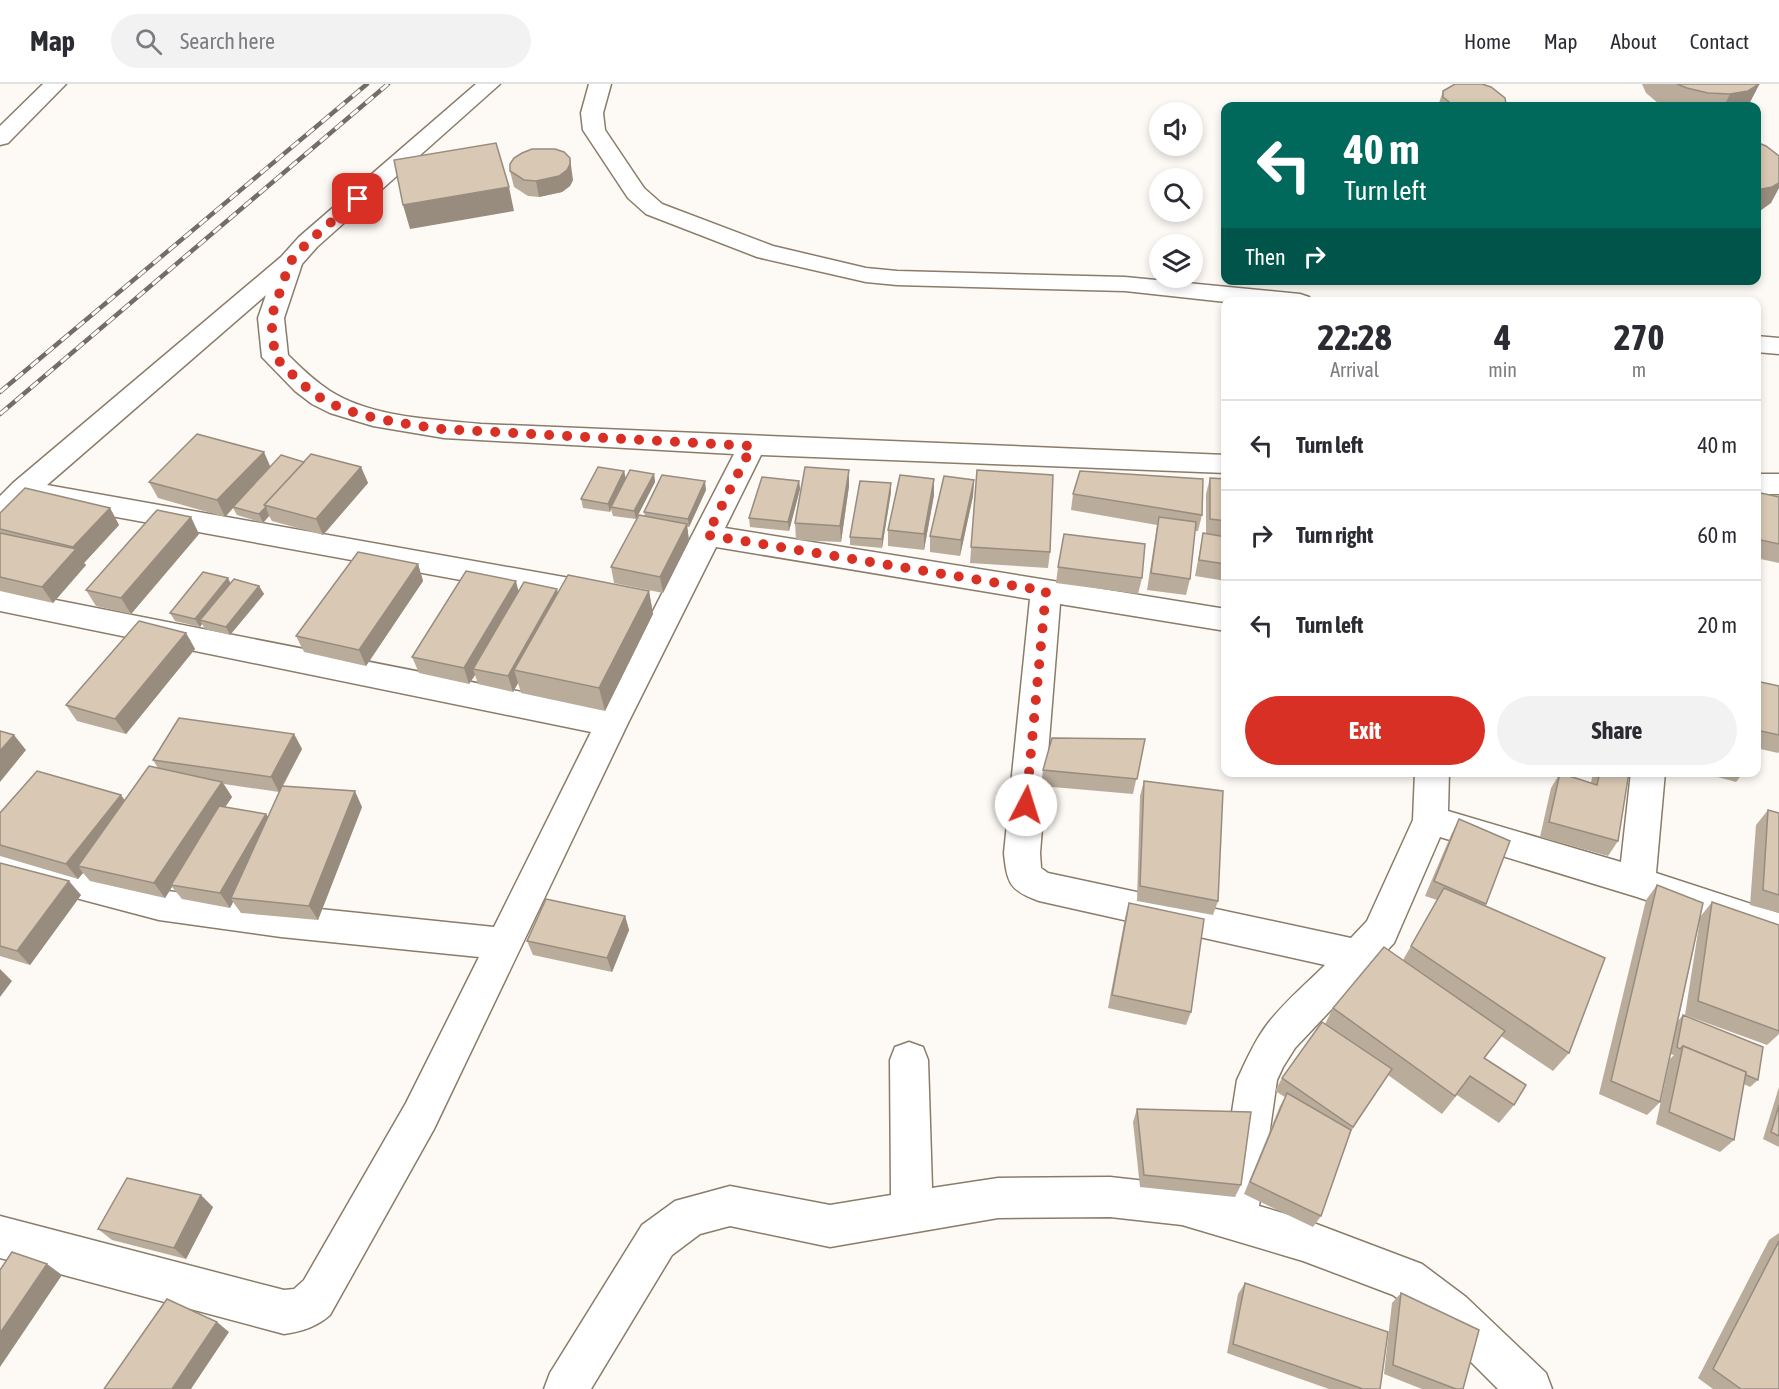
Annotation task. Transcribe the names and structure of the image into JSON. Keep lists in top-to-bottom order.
{
  "page": {
    "header": "Map",
    "search": "Search here",
    "nav": [
      "Home",
      "Map",
      "About",
      "Contact"
    ],
    "turn": ["40 m", "Turn left"],
    "then": "Then",
    "eta": [
      "22:28",
      "Arrival",
      "4",
      "min",
      "270",
      "m"
    ],
    "list": [
      {
        "name": "Turn left",
        "value": "40 m"
      },
      {
        "name": "Turn right",
        "value": "60 m"
      },
      {
        "name": "Turn left",
        "value": "20 m"
      }
    ],
    "buttons": ["Exit", "Share"]
  }
}
